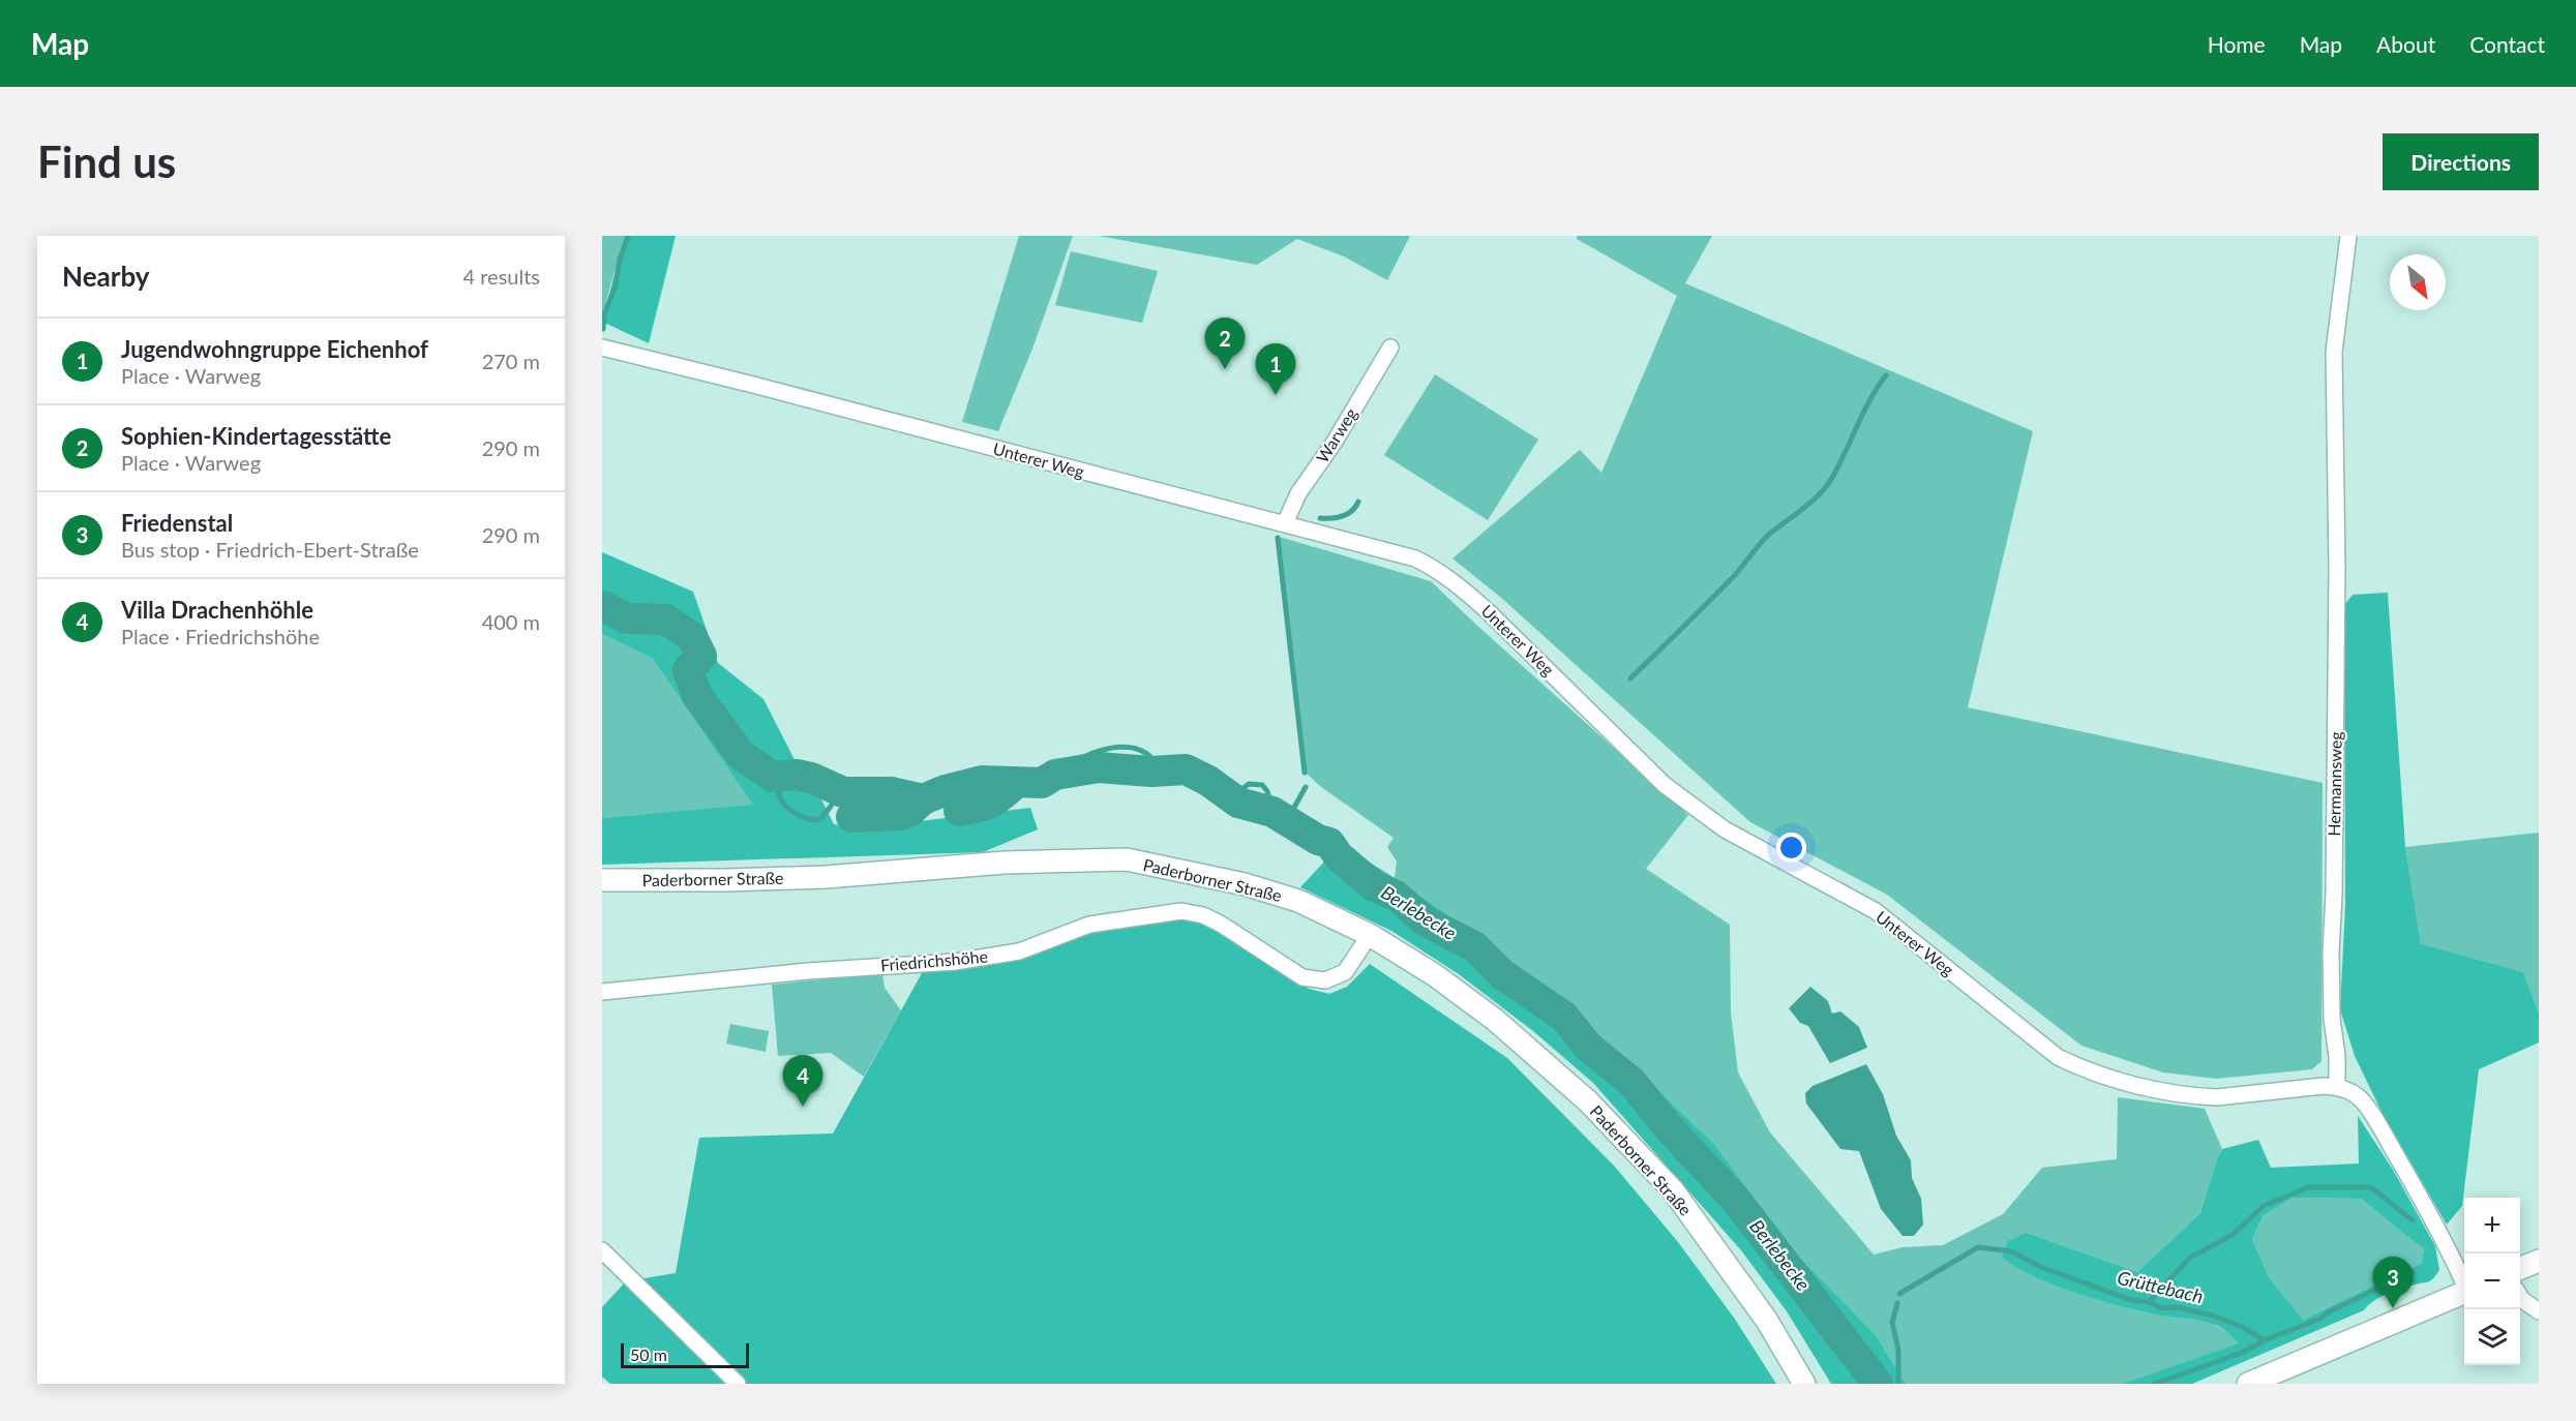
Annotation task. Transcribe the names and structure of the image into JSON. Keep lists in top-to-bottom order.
{
  "streets": {
    "main road": ["Paderborner Straße"],
    "street": [
      "Warweg",
      "Unterer Weg",
      "Hermannsweg",
      "Friedrichshöhe"
    ]
  },
  "crossings": [
    ["Warweg", "Unterer Weg"],
    ["Unterer Weg", "Hermannsweg"],
    ["Paderborner Straße", "Friedrichshöhe"]
  ],
  "water": ["Berlebecke", "Grüttebach"],
  "scale_bar": "50 m",
  "north": "bottom right",
  "page": {
    "header": "Map",
    "nav": [
      "Home",
      "Map",
      "About",
      "Contact"
    ],
    "buttons": "Directions",
    "title": "Find us",
    "heading": ["Nearby", "4 results"],
    "list": [
      {
        "mark": "1",
        "name": "Jugendwohngruppe Eichenhof",
        "note": "Place · Warweg",
        "value": "270 m"
      },
      {
        "mark": "2",
        "name": "Sophien-Kindertagesstätte",
        "note": "Place · Warweg",
        "value": "290 m"
      },
      {
        "mark": "3",
        "name": "Friedenstal",
        "note": "Bus stop · Friedrich-Ebert-Straße",
        "value": "290 m"
      },
      {
        "mark": "4",
        "name": "Villa Drachenhöhle",
        "note": "Place · Friedrichshöhe",
        "value": "400 m"
      }
    ],
    "pins": [
      "2",
      "1",
      "4",
      "3"
    ],
    "map_buttons": ["+", "−"],
    "scale": "50 m"
  }
}
